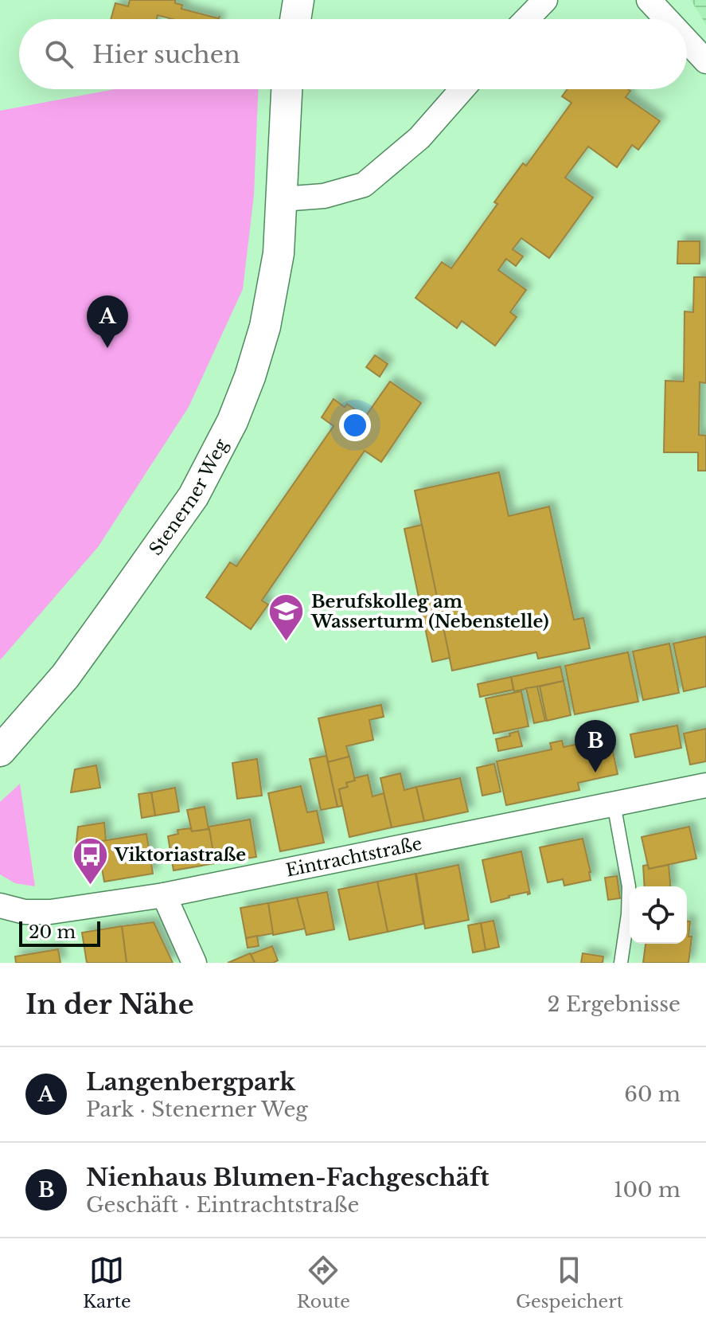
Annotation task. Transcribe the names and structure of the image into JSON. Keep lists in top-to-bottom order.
{
  "streets": {
    "street": ["Stenerner Weg", "Eintrachtstraße"]
  },
  "places": {
    "school or university": ["Berufskolleg am Wasserturm (Nebenstelle)"],
    "bus stop": ["Viktoriastraße"]
  },
  "scale_bar": "20 m",
  "page": {
    "search": "Hier suchen",
    "pins": ["A", "B"],
    "scale": "20 m",
    "heading": ["In der Nähe", "2 Ergebnisse"],
    "list": [
      {
        "mark": "A",
        "name": "Langenbergpark",
        "note": "Park · Stenerner Weg",
        "value": "60 m"
      },
      {
        "mark": "B",
        "name": "Nienhaus Blumen-Fachgeschäft",
        "note": "Geschäft · Eintrachtstraße",
        "value": "100 m"
      }
    ],
    "nav": ["Karte", "Route", "Gespeichert"]
  }
}
